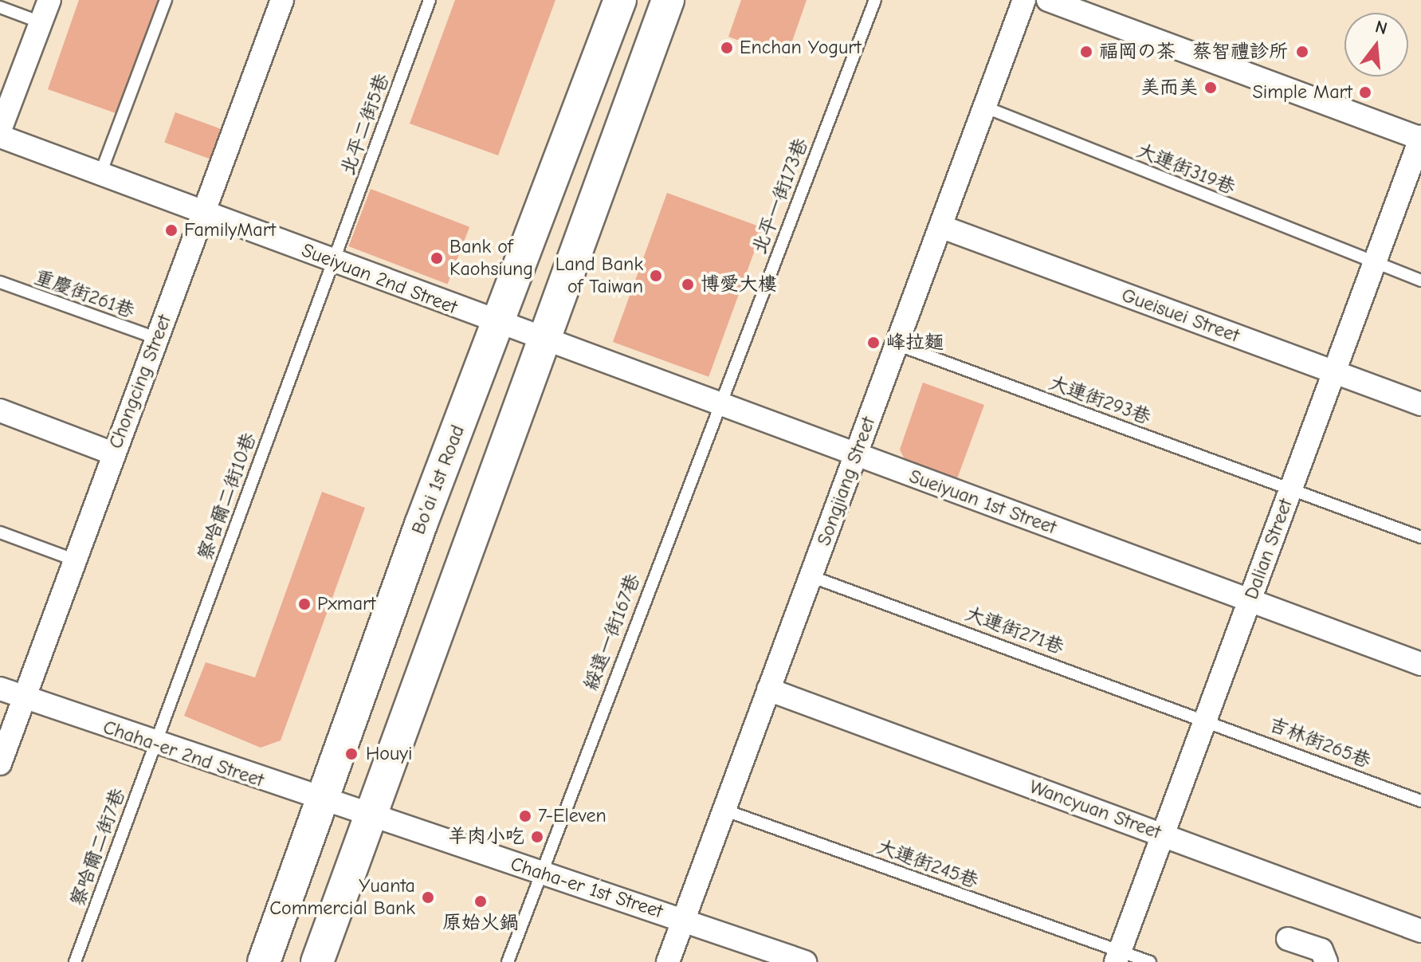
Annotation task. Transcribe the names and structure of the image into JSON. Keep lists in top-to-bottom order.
{
  "streets": {
    "main road": ["Bo'ai 1st Road"],
    "street": [
      "Sueiyuan 2nd Street",
      "Gueisuei Street",
      "Chongcing Street",
      "Songjiang Street",
      "Sueiyuan 1st Street",
      "Dalian Street",
      "Chaha-er 2nd Street",
      "Wancyuan Street",
      "Chaha-er 1st Street"
    ],
    "lane": [
      "北平二街5巷",
      "大連街319巷",
      "北平一街173巷",
      "重慶街261巷",
      "大連街293巷",
      "察哈爾二街10巷",
      "大連街271巷",
      "綏遠一街167巷",
      "吉林街265巷",
      "察哈爾二街7巷",
      "大連街245巷"
    ]
  },
  "crossings": [
    ["北平二街5巷", "Sueiyuan 2nd Street"],
    ["北平二街5巷", "察哈爾二街10巷"],
    ["大連街319巷", "Songjiang Street"],
    ["大連街319巷", "Dalian Street"],
    ["北平一街173巷", "Sueiyuan 1st Street"],
    ["北平一街173巷", "綏遠一街167巷"],
    ["Sueiyuan 2nd Street", "Chongcing Street"],
    ["Sueiyuan 2nd Street", "Bo'ai 1st Road"],
    ["Sueiyuan 2nd Street", "察哈爾二街10巷"],
    ["Sueiyuan 2nd Street", "Sueiyuan 1st Street"],
    ["重慶街261巷", "Chongcing Street"],
    ["Gueisuei Street", "Songjiang Street"],
    ["Gueisuei Street", "Dalian Street"],
    ["Chongcing Street", "Chaha-er 2nd Street"],
    ["大連街293巷", "Songjiang Street"],
    ["大連街293巷", "Dalian Street"],
    ["Bo'ai 1st Road", "Chaha-er 2nd Street"],
    ["Songjiang Street", "Sueiyuan 1st Street"],
    ["Songjiang Street", "大連街271巷"],
    ["Songjiang Street", "Wancyuan Street"],
    ["Songjiang Street", "大連街245巷"],
    ["Songjiang Street", "Chaha-er 1st Street"],
    ["察哈爾二街10巷", "Chaha-er 2nd Street"],
    ["察哈爾二街10巷", "察哈爾二街7巷"],
    ["Sueiyuan 1st Street", "Dalian Street"],
    ["Sueiyuan 1st Street", "綏遠一街167巷"],
    ["Dalian Street", "大連街271巷"],
    ["Dalian Street", "吉林街265巷"],
    ["Dalian Street", "Wancyuan Street"],
    ["Dalian Street", "大連街245巷"],
    ["大連街271巷", "吉林街265巷"],
    ["綏遠一街167巷", "Chaha-er 1st Street"],
    ["Chaha-er 2nd Street", "察哈爾二街7巷"],
    ["Chaha-er 2nd Street", "Chaha-er 1st Street"]
  ],
  "places": [
    "Enchan Yogurt",
    "福岡の茶",
    "蔡智禮診所",
    "美而美",
    "Simple Mart",
    "FamilyMart",
    "Bank of Kaohsiung",
    "Land Bank of Taiwan",
    "博愛大樓",
    "峰拉麵",
    "Pxmart",
    "Houyi",
    "7-Eleven",
    "羊肉小吃",
    "Yuanta Commercial Bank",
    "原始火鍋"
  ],
  "north": "top"
}
